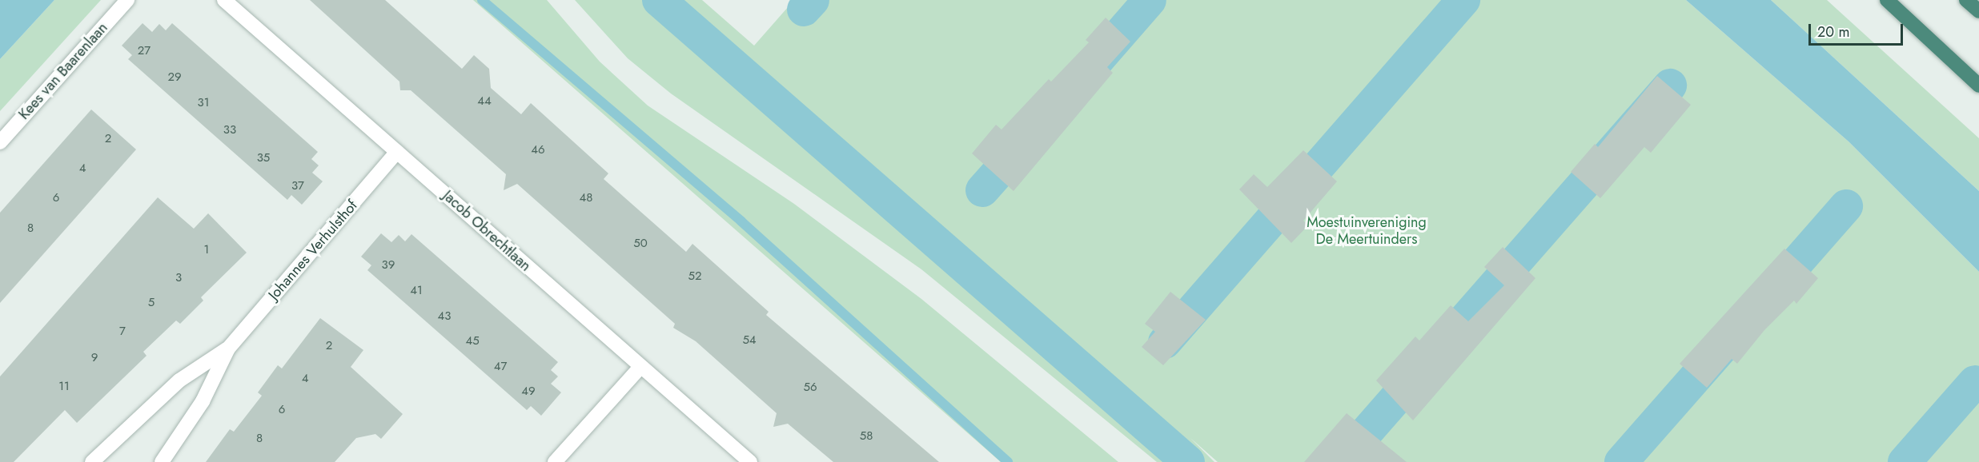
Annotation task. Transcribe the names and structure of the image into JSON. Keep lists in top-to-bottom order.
{
  "streets": {
    "street": ["Kees van Baarenlaan", "Jacob Obrechtlaan", "Johannes Verhulsthof"]
  },
  "crossings": [
    ["Jacob Obrechtlaan", "Johannes Verhulsthof"]
  ],
  "parks": ["Moestuinvereniging De Meertuinders"],
  "house_numbers": [
    "27",
    "29",
    "44",
    "31",
    "33",
    "2",
    "46",
    "35",
    "4",
    "37",
    "6",
    "48",
    "8",
    "50",
    "1",
    "39",
    "52",
    "3",
    "41",
    "5",
    "43",
    "7",
    "54",
    "45",
    "2",
    "9",
    "47",
    "4",
    "11",
    "56",
    "49",
    "6",
    "58",
    "8"
  ],
  "scale_bar": "20 m"
}
